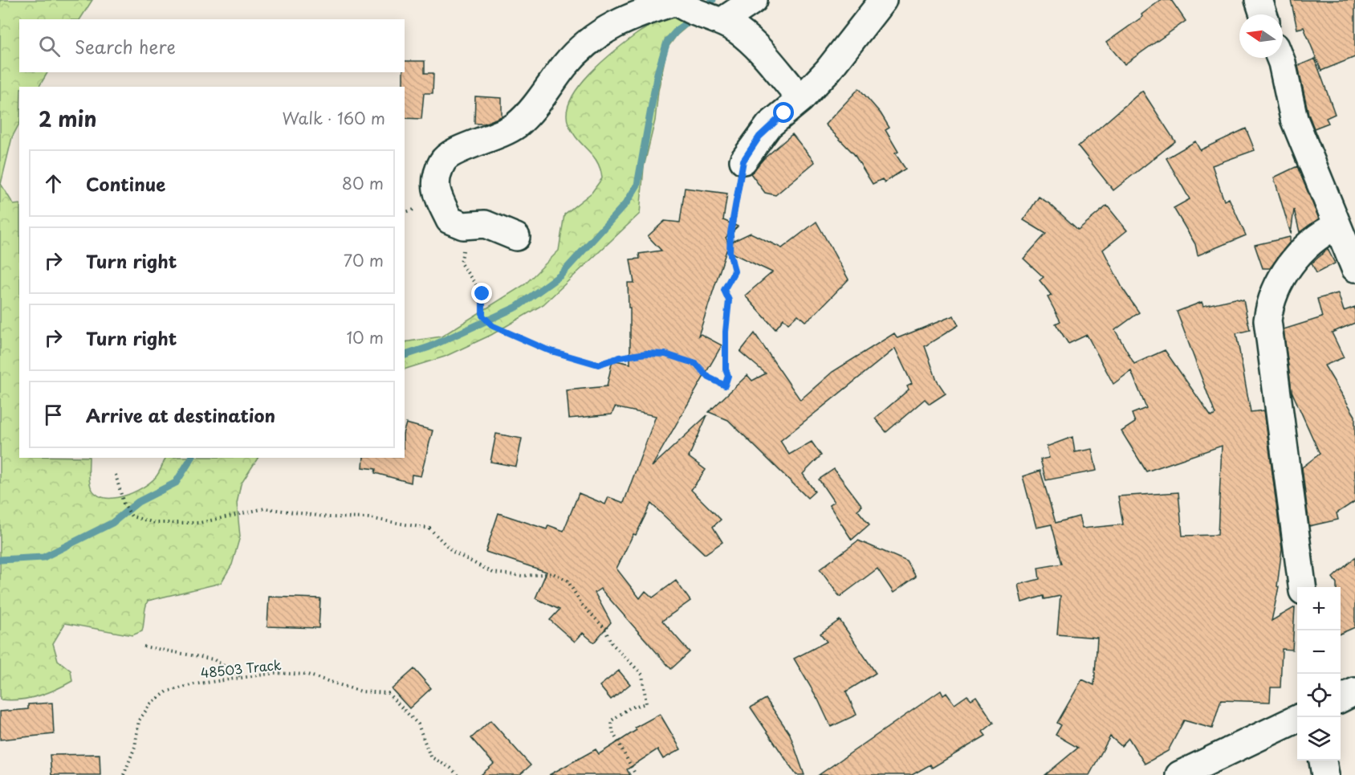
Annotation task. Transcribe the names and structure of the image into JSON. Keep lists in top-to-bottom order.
{
  "streets": {
    "path": ["48503 Track"]
  },
  "north": "left",
  "page": {
    "search": "Search here",
    "heading": ["2 min", "Walk · 160 m"],
    "list": [
      ["Continue", "80 m"],
      ["Turn right", "70 m"],
      ["Turn right", "10 m"],
      "Arrive at destination"
    ],
    "map_buttons": ["+", "−"]
  }
}
